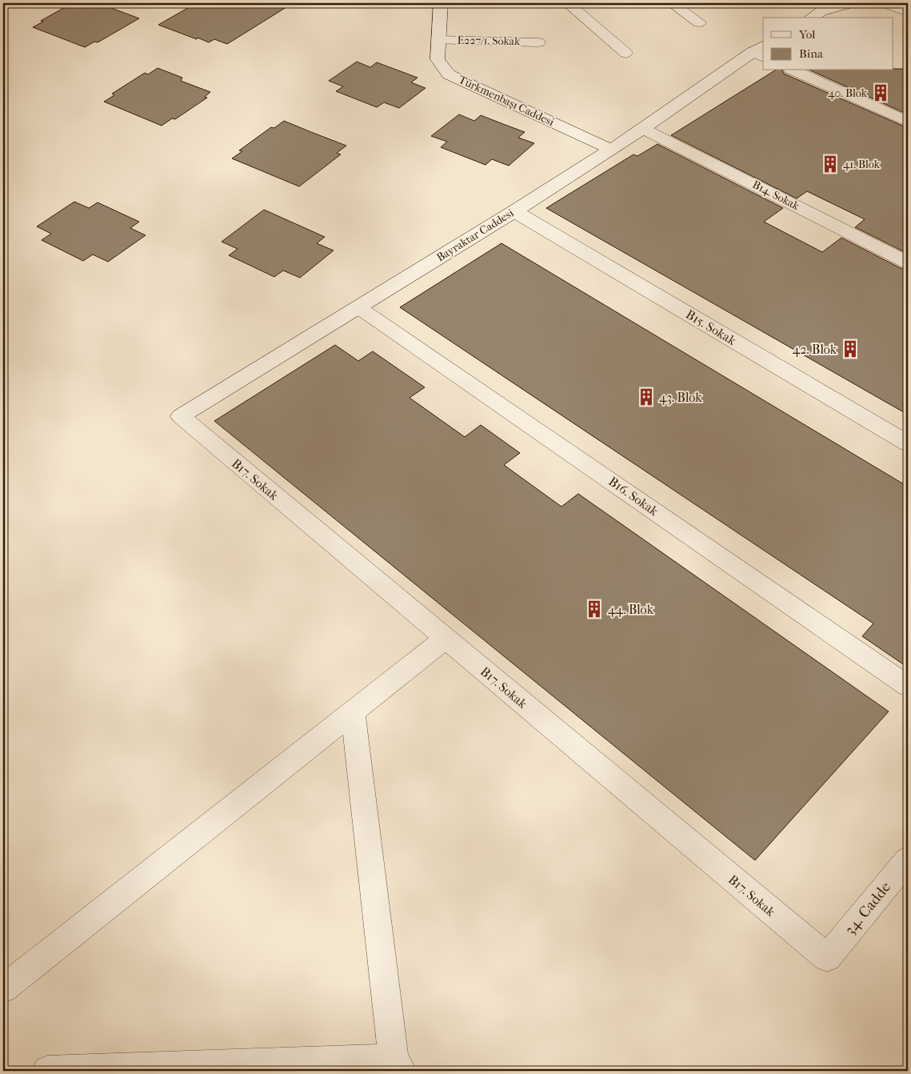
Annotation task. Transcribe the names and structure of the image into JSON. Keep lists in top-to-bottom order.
{
  "streets": {
    "street": [
      "E227/1. Sokak",
      "Türkmenbaşı Caddesi",
      "B14. Sokak",
      "Bayraktar Caddesi",
      "B15. Sokak",
      "B17. Sokak",
      "B16. Sokak",
      "34. Cadde"
    ]
  },
  "crossings": [
    ["E227/1. Sokak", "Türkmenbaşı Caddesi"],
    ["Türkmenbaşı Caddesi", "Bayraktar Caddesi"],
    ["B14. Sokak", "Bayraktar Caddesi"],
    ["Bayraktar Caddesi", "B15. Sokak"],
    ["Bayraktar Caddesi", "B17. Sokak"],
    ["Bayraktar Caddesi", "B16. Sokak"],
    ["B17. Sokak", "34. Cadde"]
  ],
  "places": {
    "building": [
      "40. Blok",
      "41. Blok",
      "42. Blok",
      "43. Blok",
      "44. Blok"
    ]
  },
  "legend": ["Yol", "Bina"]
}
